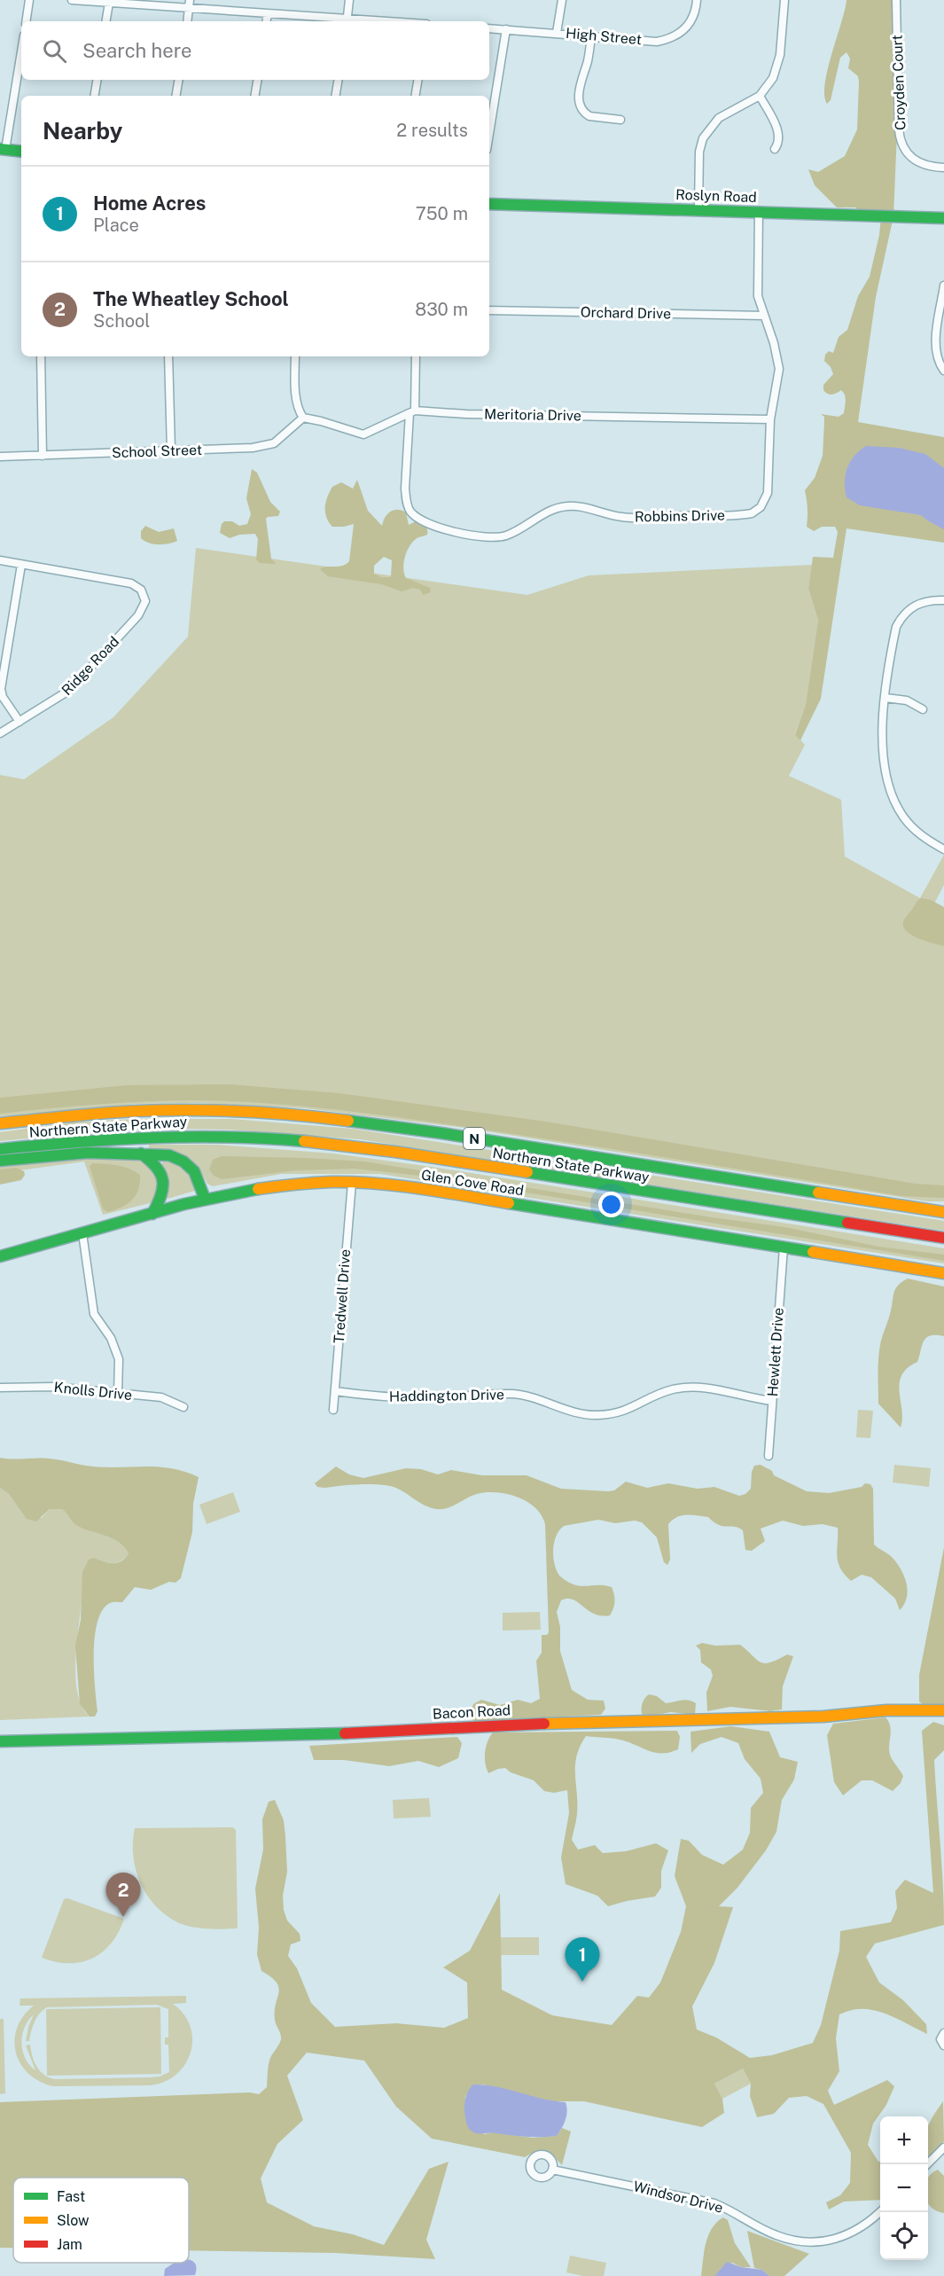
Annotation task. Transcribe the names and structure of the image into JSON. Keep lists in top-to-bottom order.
{
  "streets": {
    "main road": [
      "Roslyn Road",
      "Northern State Parkway",
      "N",
      "Glen Cove Road",
      "Bacon Road"
    ],
    "street": [
      "High Street",
      "Croyden Court",
      "Orchard Drive",
      "Meritoria Drive",
      "School Street",
      "Robbins Drive",
      "Ridge Road",
      "Tredwell Drive",
      "Hewlett Drive",
      "Knolls Drive",
      "Haddington Drive",
      "Windsor Drive"
    ]
  },
  "crossings": [
    ["Roslyn Road", "Robbins Drive"],
    ["Orchard Drive", "Robbins Drive"],
    ["Meritoria Drive", "School Street"],
    ["Meritoria Drive", "Robbins Drive"],
    ["Glen Cove Road", "Tredwell Drive"],
    ["Glen Cove Road", "Hewlett Drive"],
    ["Tredwell Drive", "Haddington Drive"],
    ["Hewlett Drive", "Haddington Drive"]
  ],
  "legend": ["Fast", "Slow", "Jam"],
  "page": {
    "search": "Search here",
    "heading": ["Nearby", "2 results"],
    "list": [
      {
        "mark": "1",
        "name": "Home Acres",
        "note": "Place",
        "value": "750 m"
      },
      {
        "mark": "2",
        "name": "The Wheatley School",
        "note": "School",
        "value": "830 m"
      }
    ],
    "pins": ["2", "1"],
    "map_buttons": ["+", "−"]
  }
}
